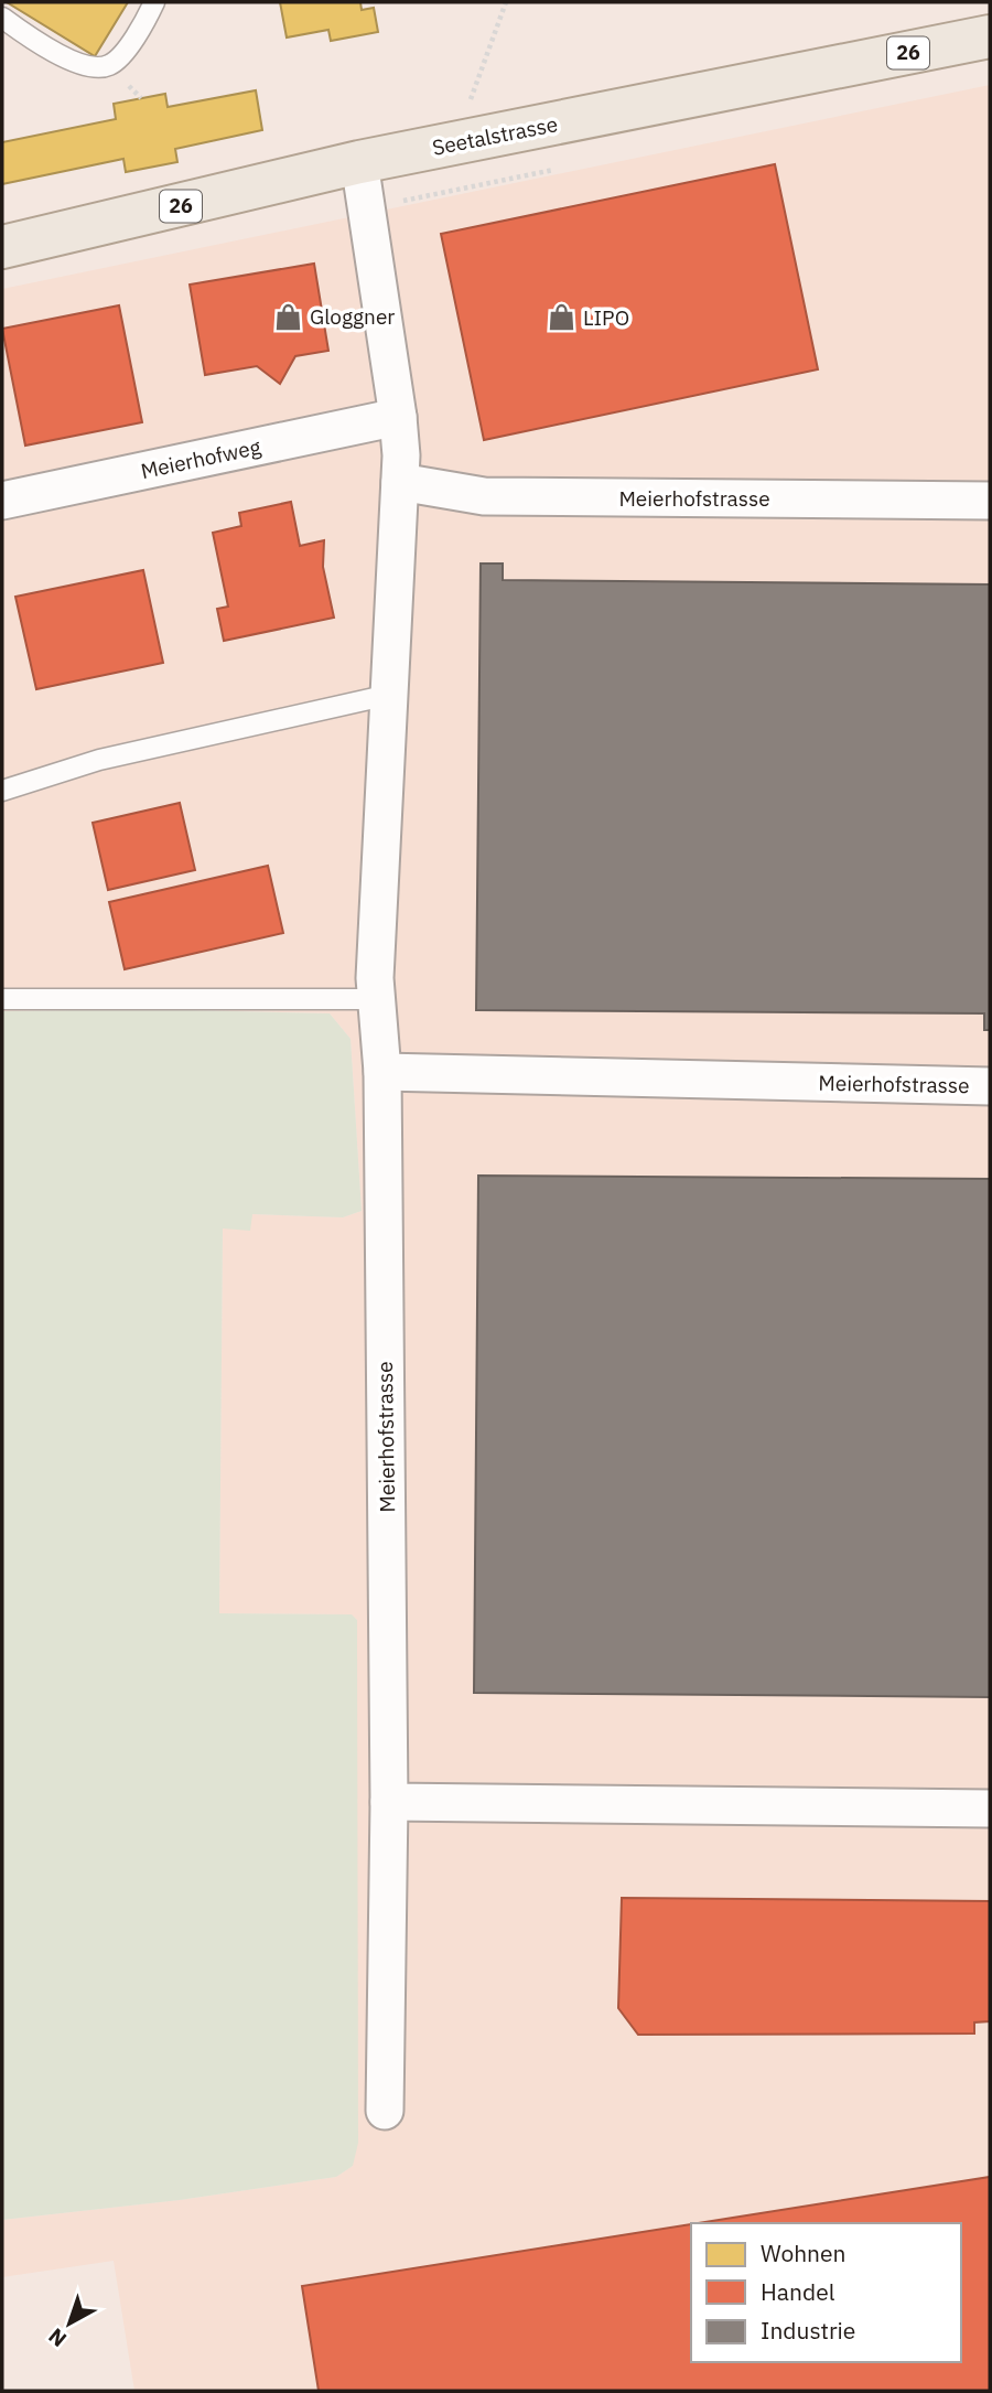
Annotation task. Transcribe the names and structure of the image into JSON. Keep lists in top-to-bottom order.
{
  "streets": {
    "main road": ["26", "Seetalstrasse"],
    "street": ["Meierhofweg", "Meierhofstrasse"]
  },
  "crossings": [
    ["Seetalstrasse", "Meierhofstrasse"],
    ["Meierhofweg", "Meierhofstrasse"]
  ],
  "places": {
    "shop": ["Gloggner", "LIPO"]
  },
  "legend": ["Wohnen", "Handel", "Industrie"],
  "north": "bottom left"
}
